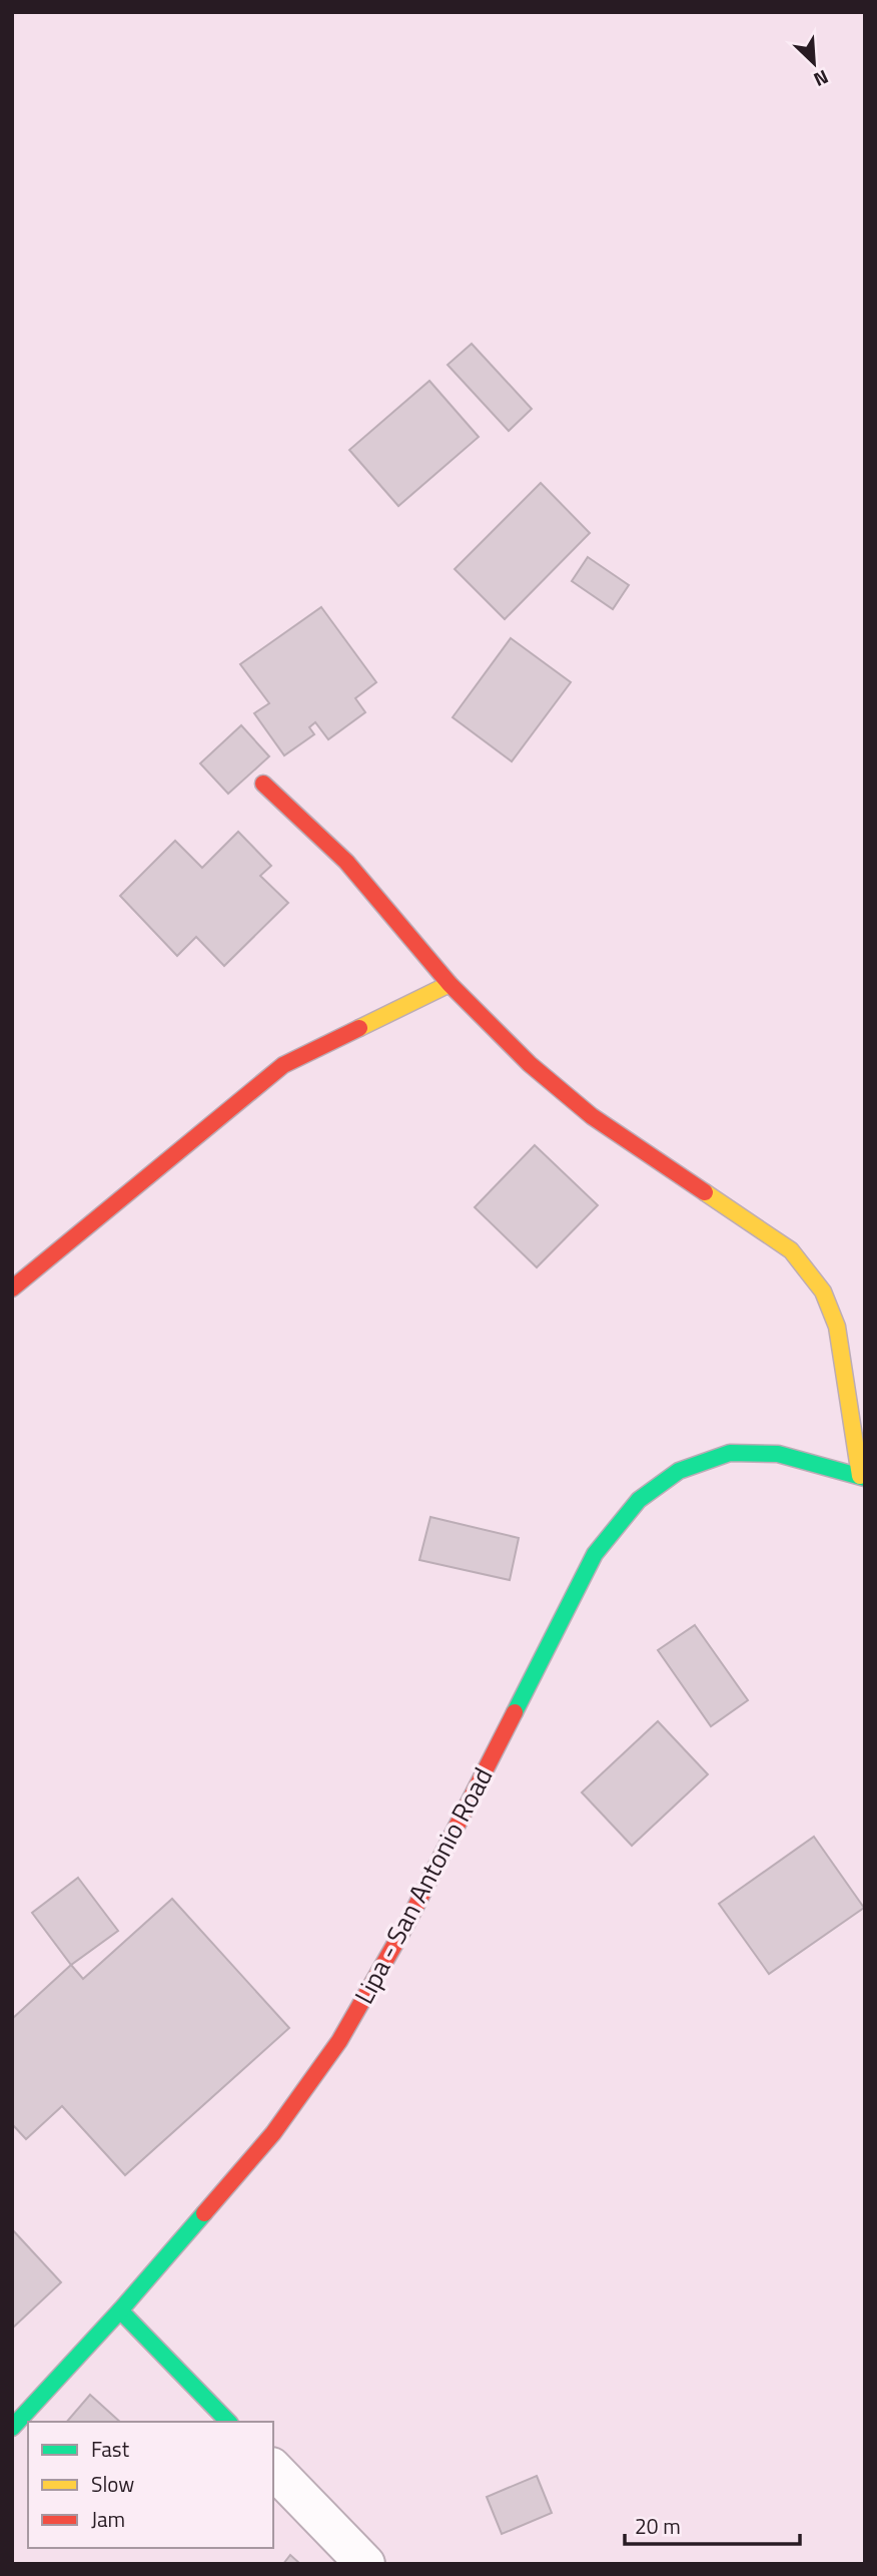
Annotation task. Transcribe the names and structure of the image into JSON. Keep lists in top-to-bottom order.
{
  "streets": {
    "street": ["Lipa - San Antonio Road"]
  },
  "legend": ["Fast", "Slow", "Jam"],
  "scale_bar": "20 m",
  "north": "bottom right"
}
